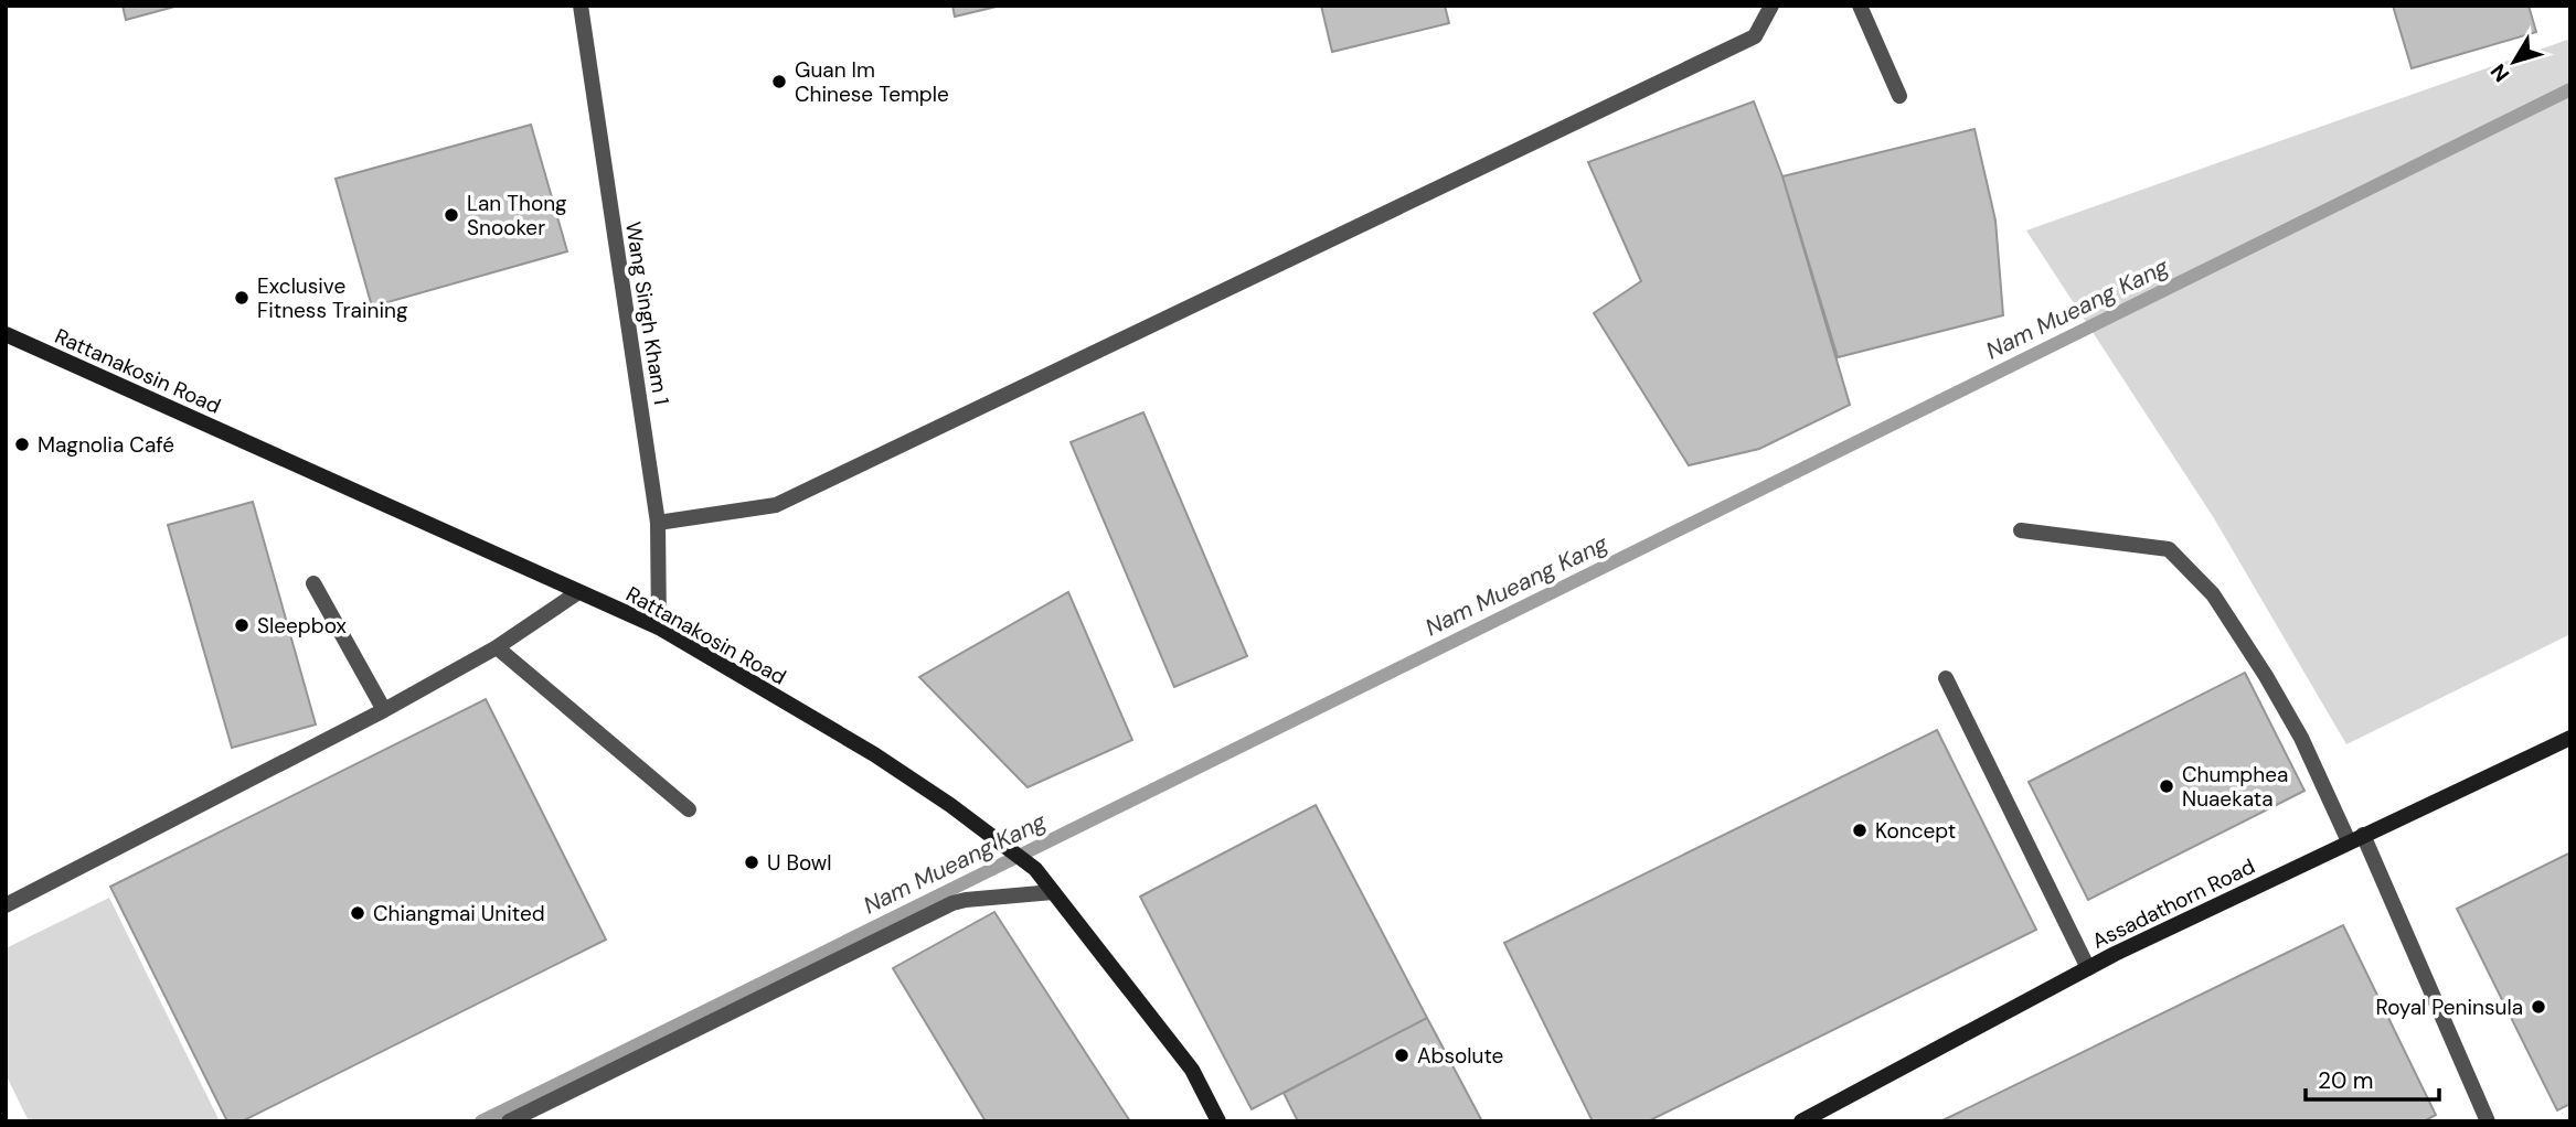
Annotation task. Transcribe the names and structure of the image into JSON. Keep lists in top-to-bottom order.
{
  "streets": {
    "street": ["Wang Singh Kham 1", "Rattanakosin Road", "Assadathorn Road"]
  },
  "crossings": [
    ["Wang Singh Kham 1", "Rattanakosin Road"]
  ],
  "water": ["Nam Mueang Kang"],
  "places": [
    "Guan Im Chinese Temple",
    "Lan Thong Snooker",
    "Exclusive Fitness Training",
    "Magnolia Café",
    "Sleepbox",
    "Chumphea Nuaekata",
    "Koncept",
    "U Bowl",
    "Chiangmai United",
    "Royal Peninsula",
    "Absolute"
  ],
  "scale_bar": "20 m",
  "north": "bottom left"
}
